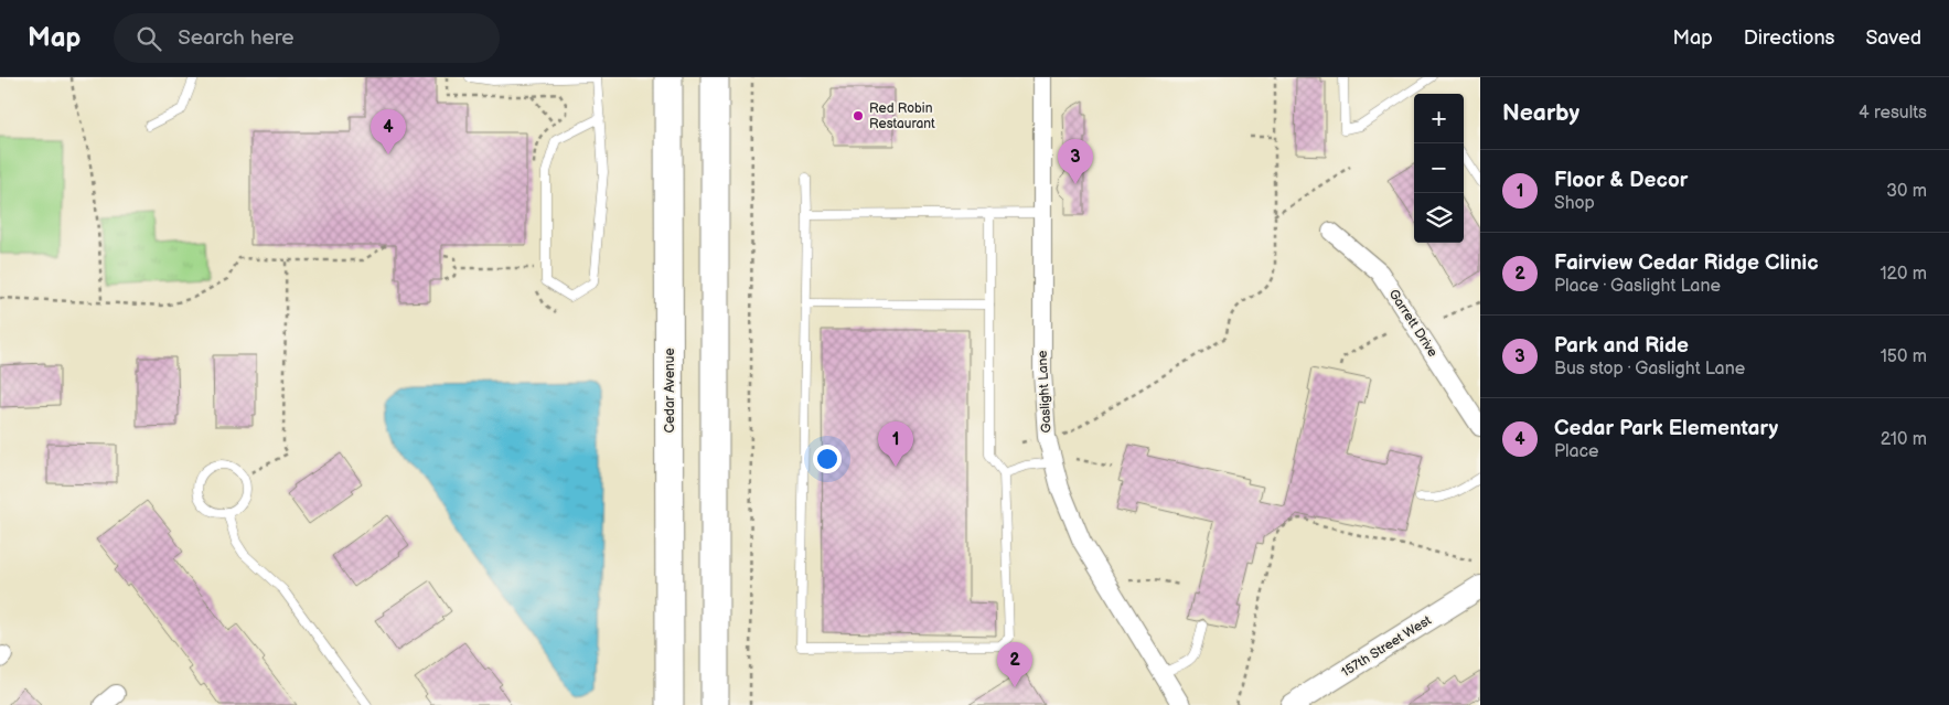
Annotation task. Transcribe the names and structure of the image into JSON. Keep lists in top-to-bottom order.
{
  "streets": {
    "main road": ["Cedar Avenue"],
    "street": ["Garrett Drive", "Gaslight Lane", "157th Street West"]
  },
  "places": ["Red Robin Restaurant"],
  "page": {
    "header": "Map",
    "search": "Search here",
    "nav": ["Map", "Directions", "Saved"],
    "heading": ["Nearby", "4 results"],
    "map_buttons": ["+", "−"],
    "pins": [
      "4",
      "3",
      "1",
      "2"
    ],
    "list": [
      {
        "mark": "1",
        "name": "Floor & Decor",
        "note": "Shop",
        "value": "30 m"
      },
      {
        "mark": "2",
        "name": "Fairview Cedar Ridge Clinic",
        "note": "Place · Gaslight Lane",
        "value": "120 m"
      },
      {
        "mark": "3",
        "name": "Park and Ride",
        "note": "Bus stop · Gaslight Lane",
        "value": "150 m"
      },
      {
        "mark": "4",
        "name": "Cedar Park Elementary",
        "note": "Place",
        "value": "210 m"
      }
    ]
  }
}
